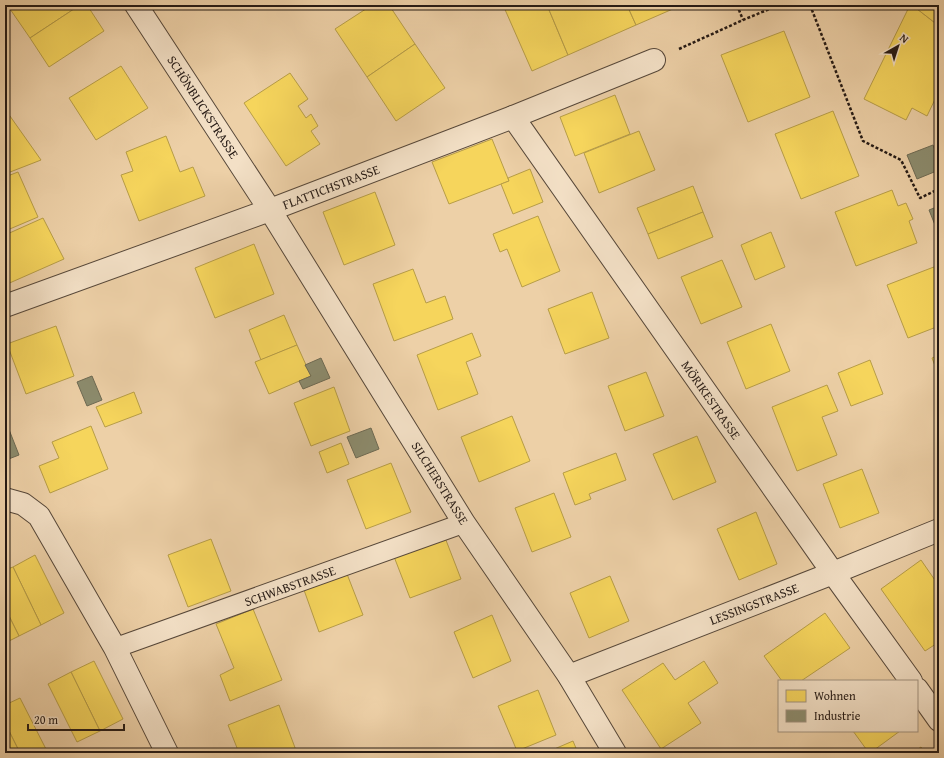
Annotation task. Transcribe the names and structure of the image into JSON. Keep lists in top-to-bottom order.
{
  "streets": {
    "street": [
      "SCHÖNBLICKSTRASSE",
      "FLATTICHSTRASSE",
      "MÖRIKESTRASSE",
      "SILCHERSTRASSE",
      "LESSINGSTRASSE"
    ],
    "lane": ["SCHWABSTRASSE"]
  },
  "crossings": [
    ["SCHÖNBLICKSTRASSE", "FLATTICHSTRASSE"],
    ["SCHÖNBLICKSTRASSE", "SILCHERSTRASSE"],
    ["FLATTICHSTRASSE", "MÖRIKESTRASSE"],
    ["FLATTICHSTRASSE", "SILCHERSTRASSE"],
    ["MÖRIKESTRASSE", "LESSINGSTRASSE"],
    ["SILCHERSTRASSE", "SCHWABSTRASSE"],
    ["SILCHERSTRASSE", "LESSINGSTRASSE"]
  ],
  "legend": ["Wohnen", "Industrie"],
  "scale_bar": "20 m",
  "north": "top right"
}
